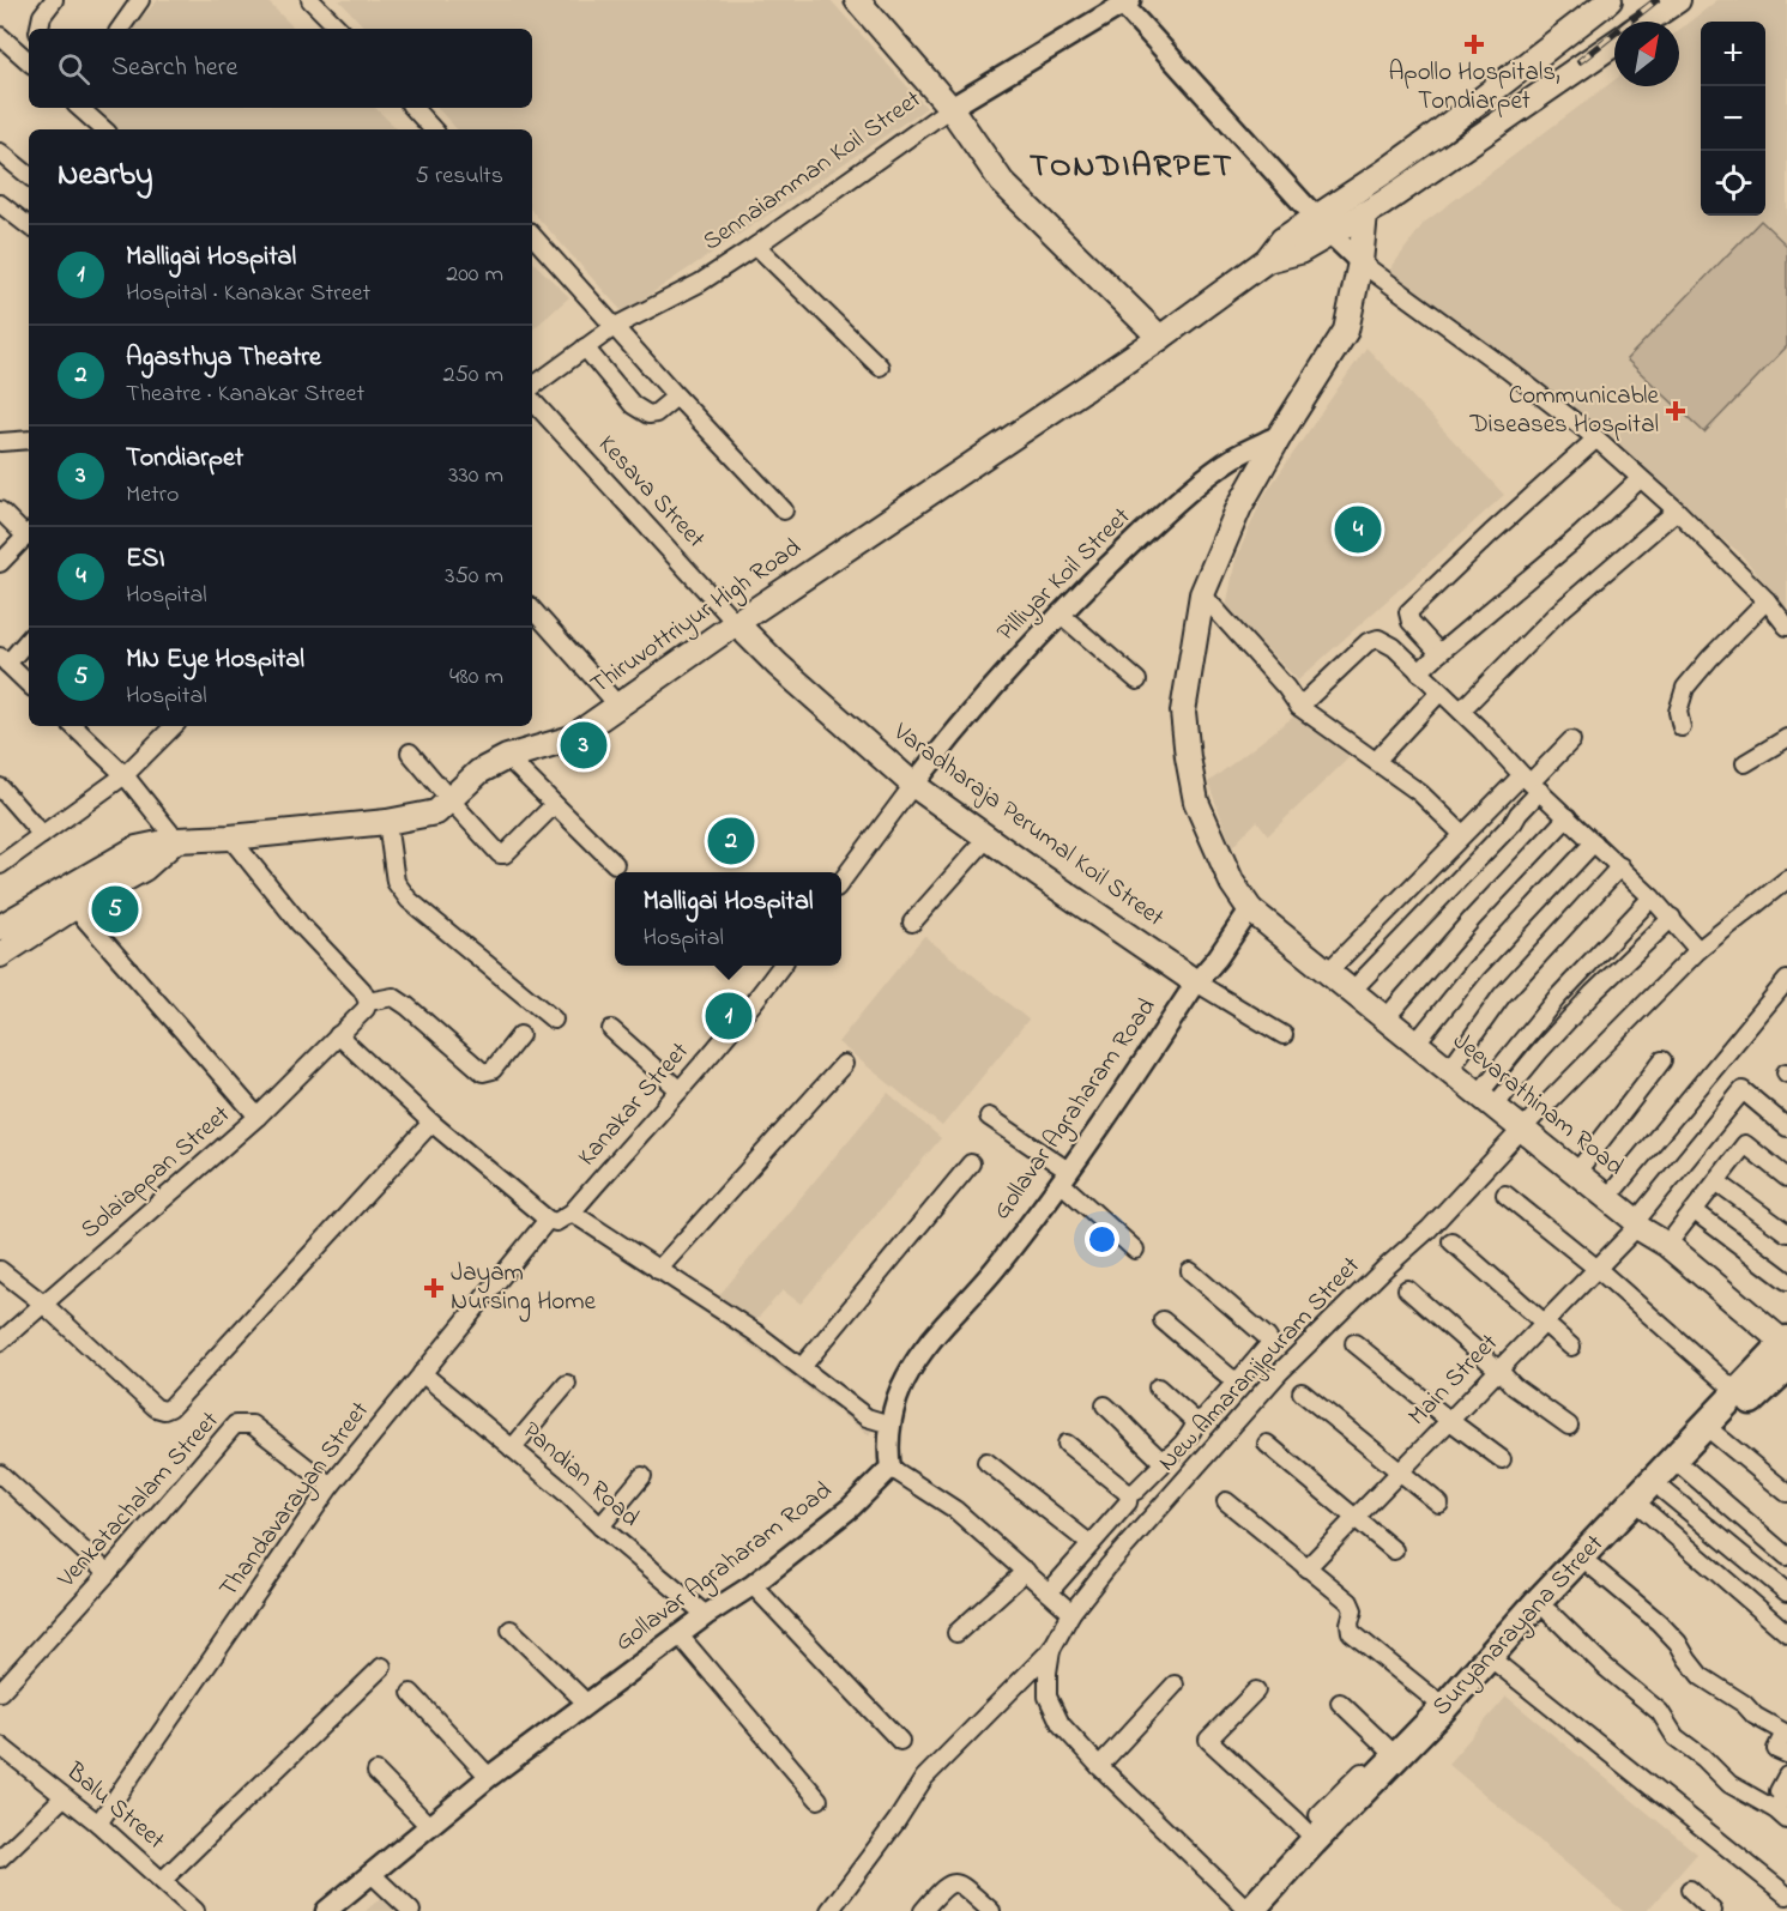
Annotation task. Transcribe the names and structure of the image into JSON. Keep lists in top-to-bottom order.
{
  "streets": {
    "main road": [
      "Thiruvottriyur High Road",
      "Varadharaja Perumal Koil Street",
      "Jeevarathinam Road",
      "Suryanarayana Street"
    ],
    "street": [
      "Sennaiamman Koil Street",
      "Kesava Street",
      "Pilliyar Koil Street",
      "Kanakar Street",
      "Gollavar Agraharam Road",
      "Solaiappan Street",
      "New Amaranjipuram Street",
      "Main Street",
      "Pandian Road",
      "Venkatachalam Street",
      "Thandavarayan Street",
      "Balu Street"
    ]
  },
  "crossings": [
    ["Kesava Street", "Thiruvottriyur High Road"],
    ["Kesava Street", "Varadharaja Perumal Koil Street"],
    ["Pilliyar Koil Street", "Varadharaja Perumal Koil Street"],
    ["Pilliyar Koil Street", "Jeevarathinam Road"],
    ["Thiruvottriyur High Road", "Varadharaja Perumal Koil Street"],
    ["Thiruvottriyur High Road", "Jeevarathinam Road"],
    ["Varadharaja Perumal Koil Street", "Gollavar Agraharam Road"],
    ["Jeevarathinam Road", "Gollavar Agraharam Road"],
    ["Jeevarathinam Road", "New Amaranjipuram Street"],
    ["Jeevarathinam Road", "Main Street"],
    ["Jeevarathinam Road", "Suryanarayana Street"],
    ["Gollavar Agraharam Road", "Pandian Road"],
    ["Pandian Road", "Thandavarayan Street"],
    ["Venkatachalam Street", "Thandavarayan Street"],
    ["Thandavarayan Street", "Balu Street"]
  ],
  "districts": ["TONDIARPET"],
  "places": {
    "health": ["Apollo Hospitals, Tondiarpet", "Communicable Diseases Hospital", "Jayam Nursing Home"]
  },
  "north": "top right",
  "page": {
    "map_buttons": ["+", "−"],
    "search": "Search here",
    "heading": ["Nearby", "5 results"],
    "list": [
      {
        "mark": "1",
        "name": "Malligai Hospital",
        "note": "Hospital · Kanakar Street",
        "value": "200 m"
      },
      {
        "mark": "2",
        "name": "Agasthya Theatre",
        "note": "Theatre · Kanakar Street",
        "value": "250 m"
      },
      {
        "mark": "3",
        "name": "Tondiarpet",
        "note": "Metro",
        "value": "330 m"
      },
      {
        "mark": "4",
        "name": "ESI",
        "note": "Hospital",
        "value": "350 m"
      },
      {
        "mark": "5",
        "name": "MN Eye Hospital",
        "note": "Hospital",
        "value": "480 m"
      }
    ],
    "pins": [
      "4",
      "3",
      "2",
      "5",
      "1"
    ],
    "popup": ["Malligai Hospital", "Hospital"]
  }
}
